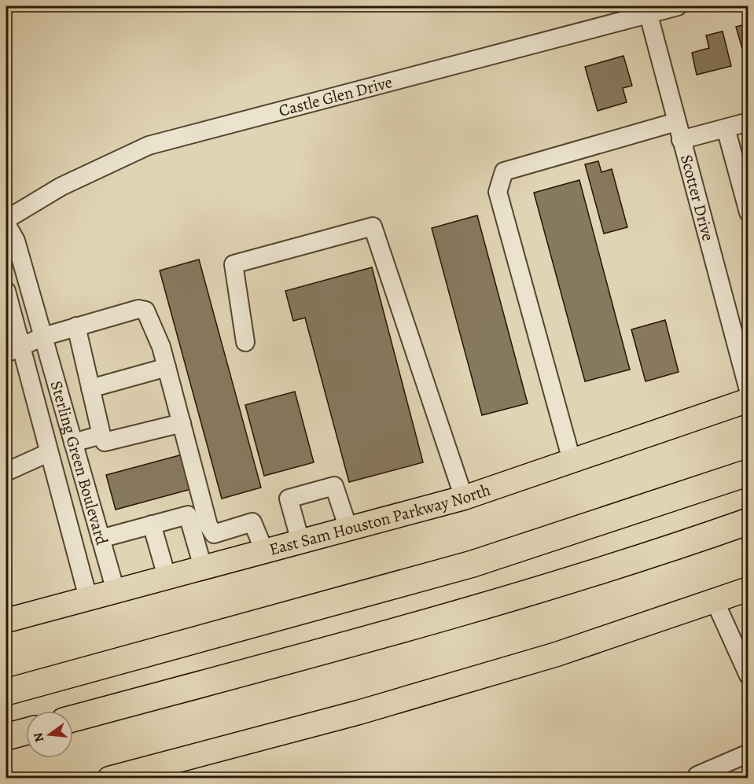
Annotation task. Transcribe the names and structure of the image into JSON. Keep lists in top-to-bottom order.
{
  "streets": {
    "main road": ["East Sam Houston Parkway North"],
    "street": ["Castle Glen Drive", "Scotter Drive", "Sterling Green Boulevard"]
  },
  "crossings": [
    ["Castle Glen Drive", "Scotter Drive"],
    ["Sterling Green Boulevard", "East Sam Houston Parkway North"]
  ],
  "north": "left"
}
